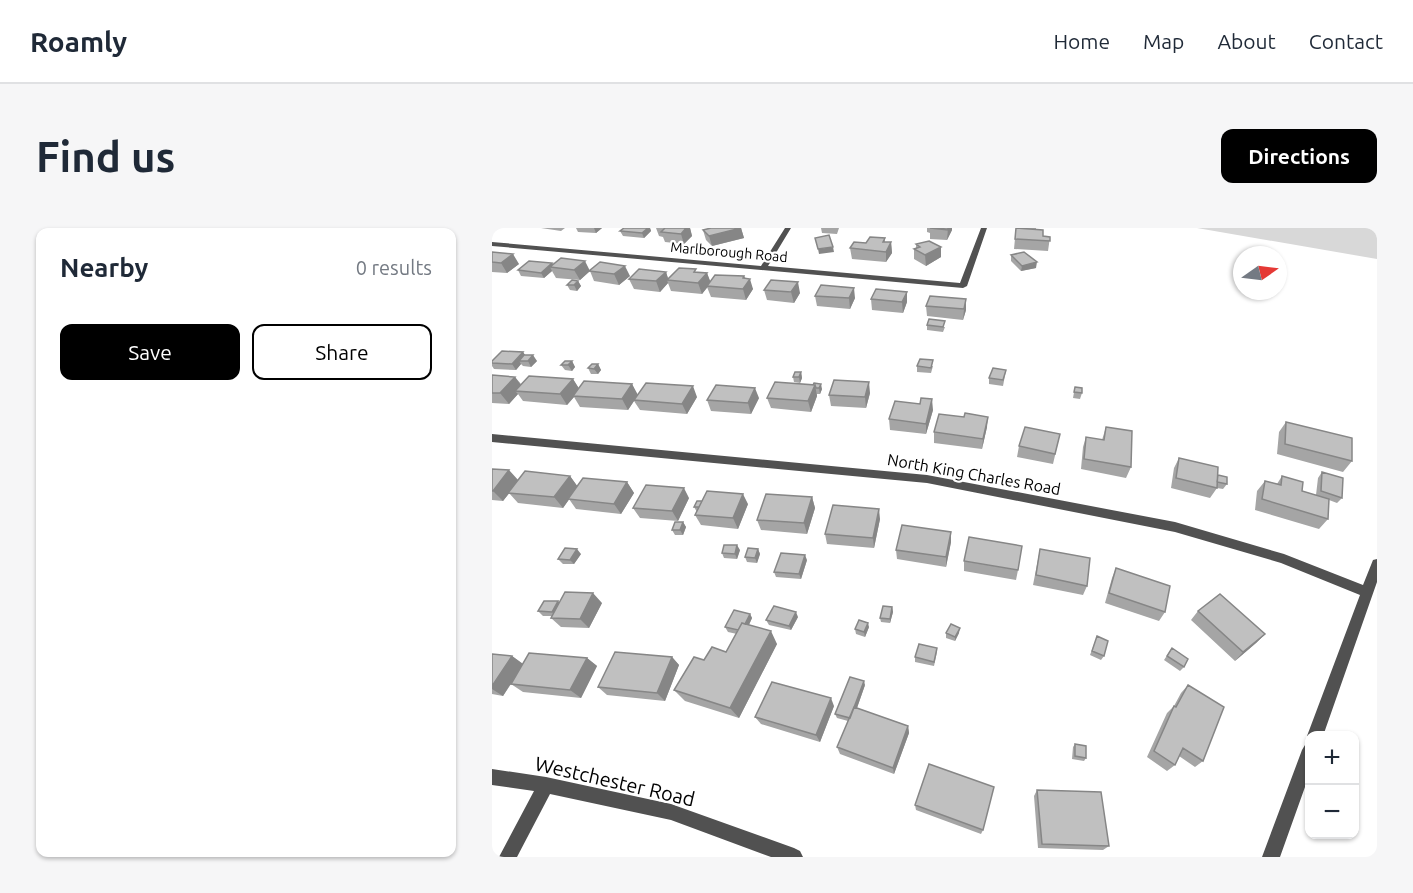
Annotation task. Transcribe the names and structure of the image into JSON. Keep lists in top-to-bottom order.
{
  "streets": {
    "street": ["Marlborough Road", "North King Charles Road", "Westchester Road"]
  },
  "north": "right",
  "page": {
    "header": "Roamly",
    "nav": [
      "Home",
      "Map",
      "About",
      "Contact"
    ],
    "buttons": [
      "Directions",
      ["Save", "Share"]
    ],
    "title": "Find us",
    "heading": ["Nearby", "0 results"],
    "map_buttons": ["+", "−"]
  }
}
